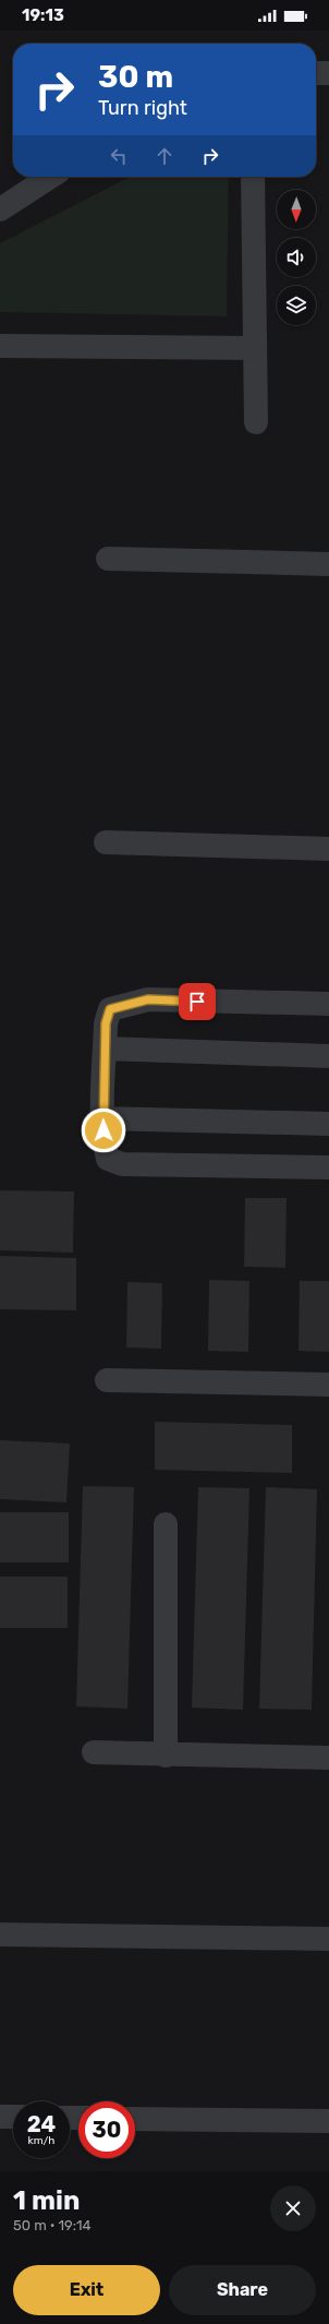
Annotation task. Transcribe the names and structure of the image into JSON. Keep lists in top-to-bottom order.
{
  "north": "bottom",
  "page": {
    "status": "19:13",
    "turn": ["30 m", "Turn right"],
    "speed": "24 km/h",
    "limit": "30",
    "heading": ["1 min", "50 m · 19:14"],
    "buttons": ["Exit", "Share"]
  }
}
